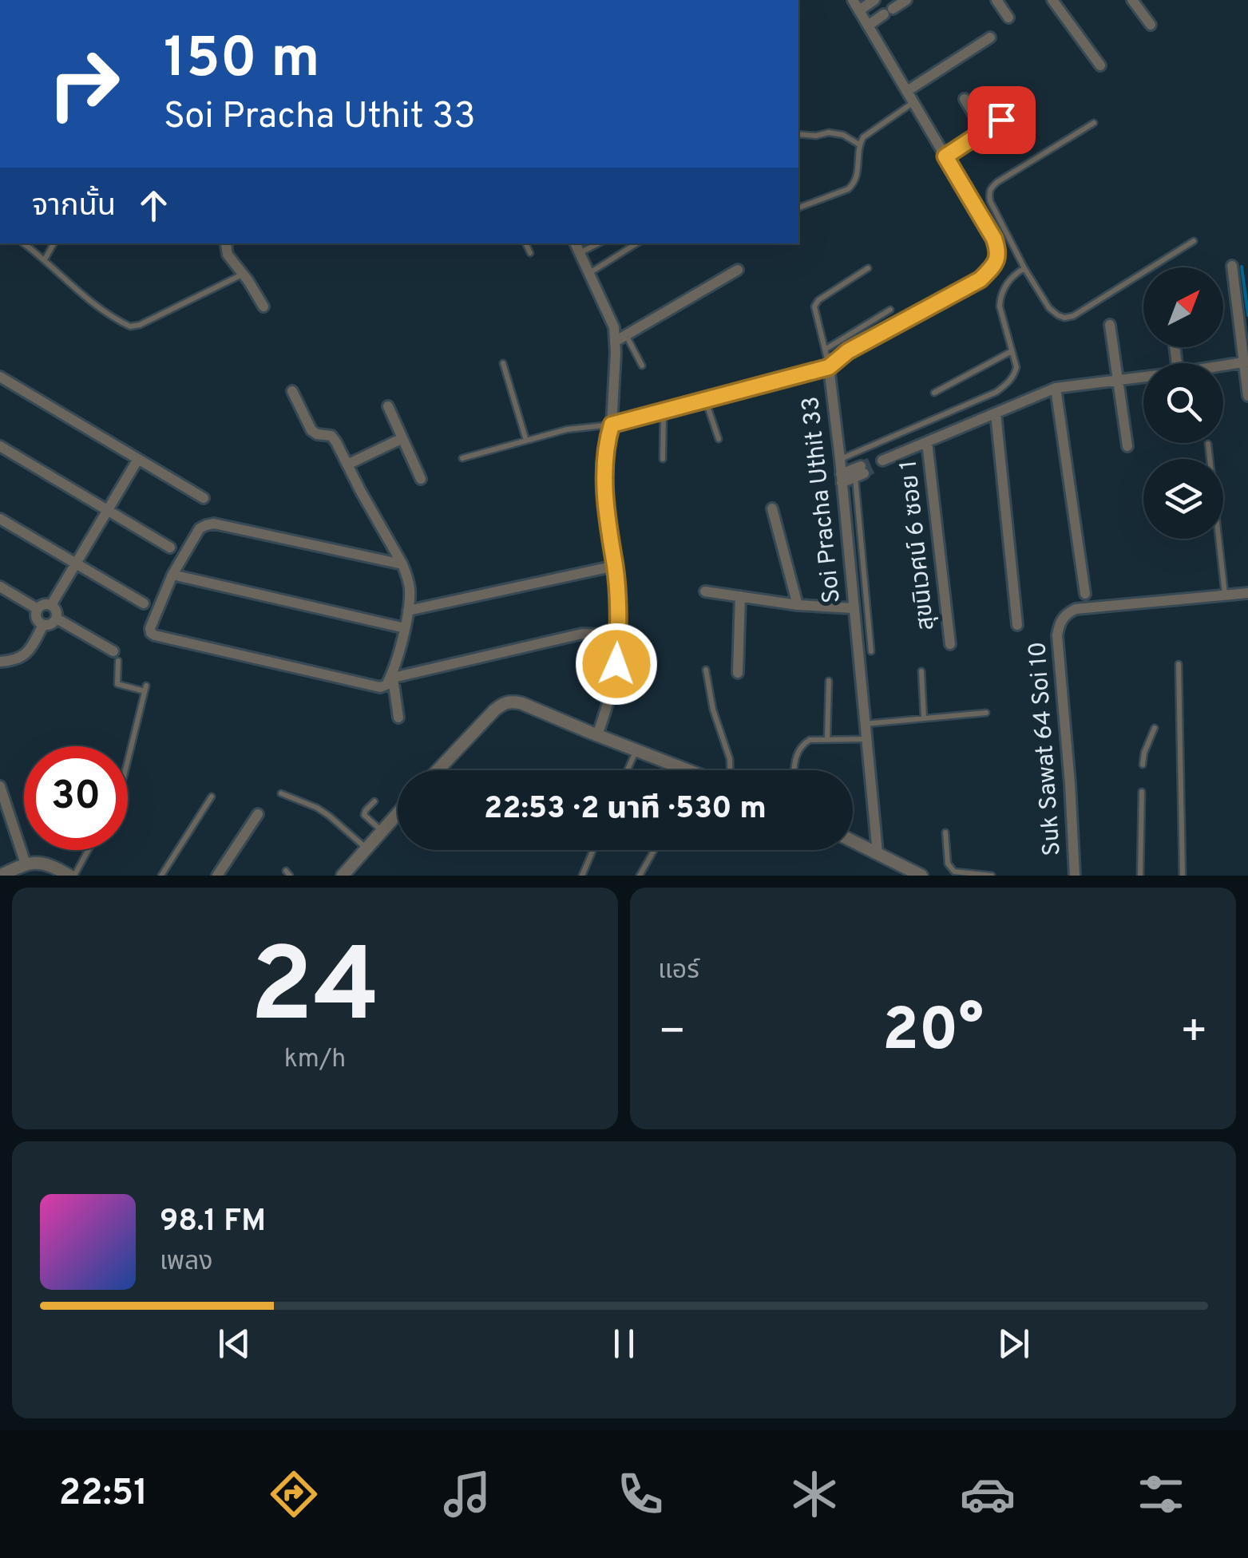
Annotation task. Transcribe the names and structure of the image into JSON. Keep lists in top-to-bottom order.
{
  "streets": {
    "street": ["Soi Pracha Uthit 33", "สุขนิเวศน์ 6 ซอย 1", "Suk Sawat 64 Soi 10"]
  },
  "north": "top right",
  "page": {
    "turn": ["150 m", "Soi Pracha Uthit 33"],
    "then": "จากนั้น",
    "limit": "30",
    "trip": "22:53 · 2 นาที · 530 m",
    "tile": [
      ["24", "km/h"],
      "แอร์"
    ],
    "heat": ["−", "20°", "+"],
    "song": ["98.1 FM", "เพลง"],
    "tabs": "22:51"
  }
}
